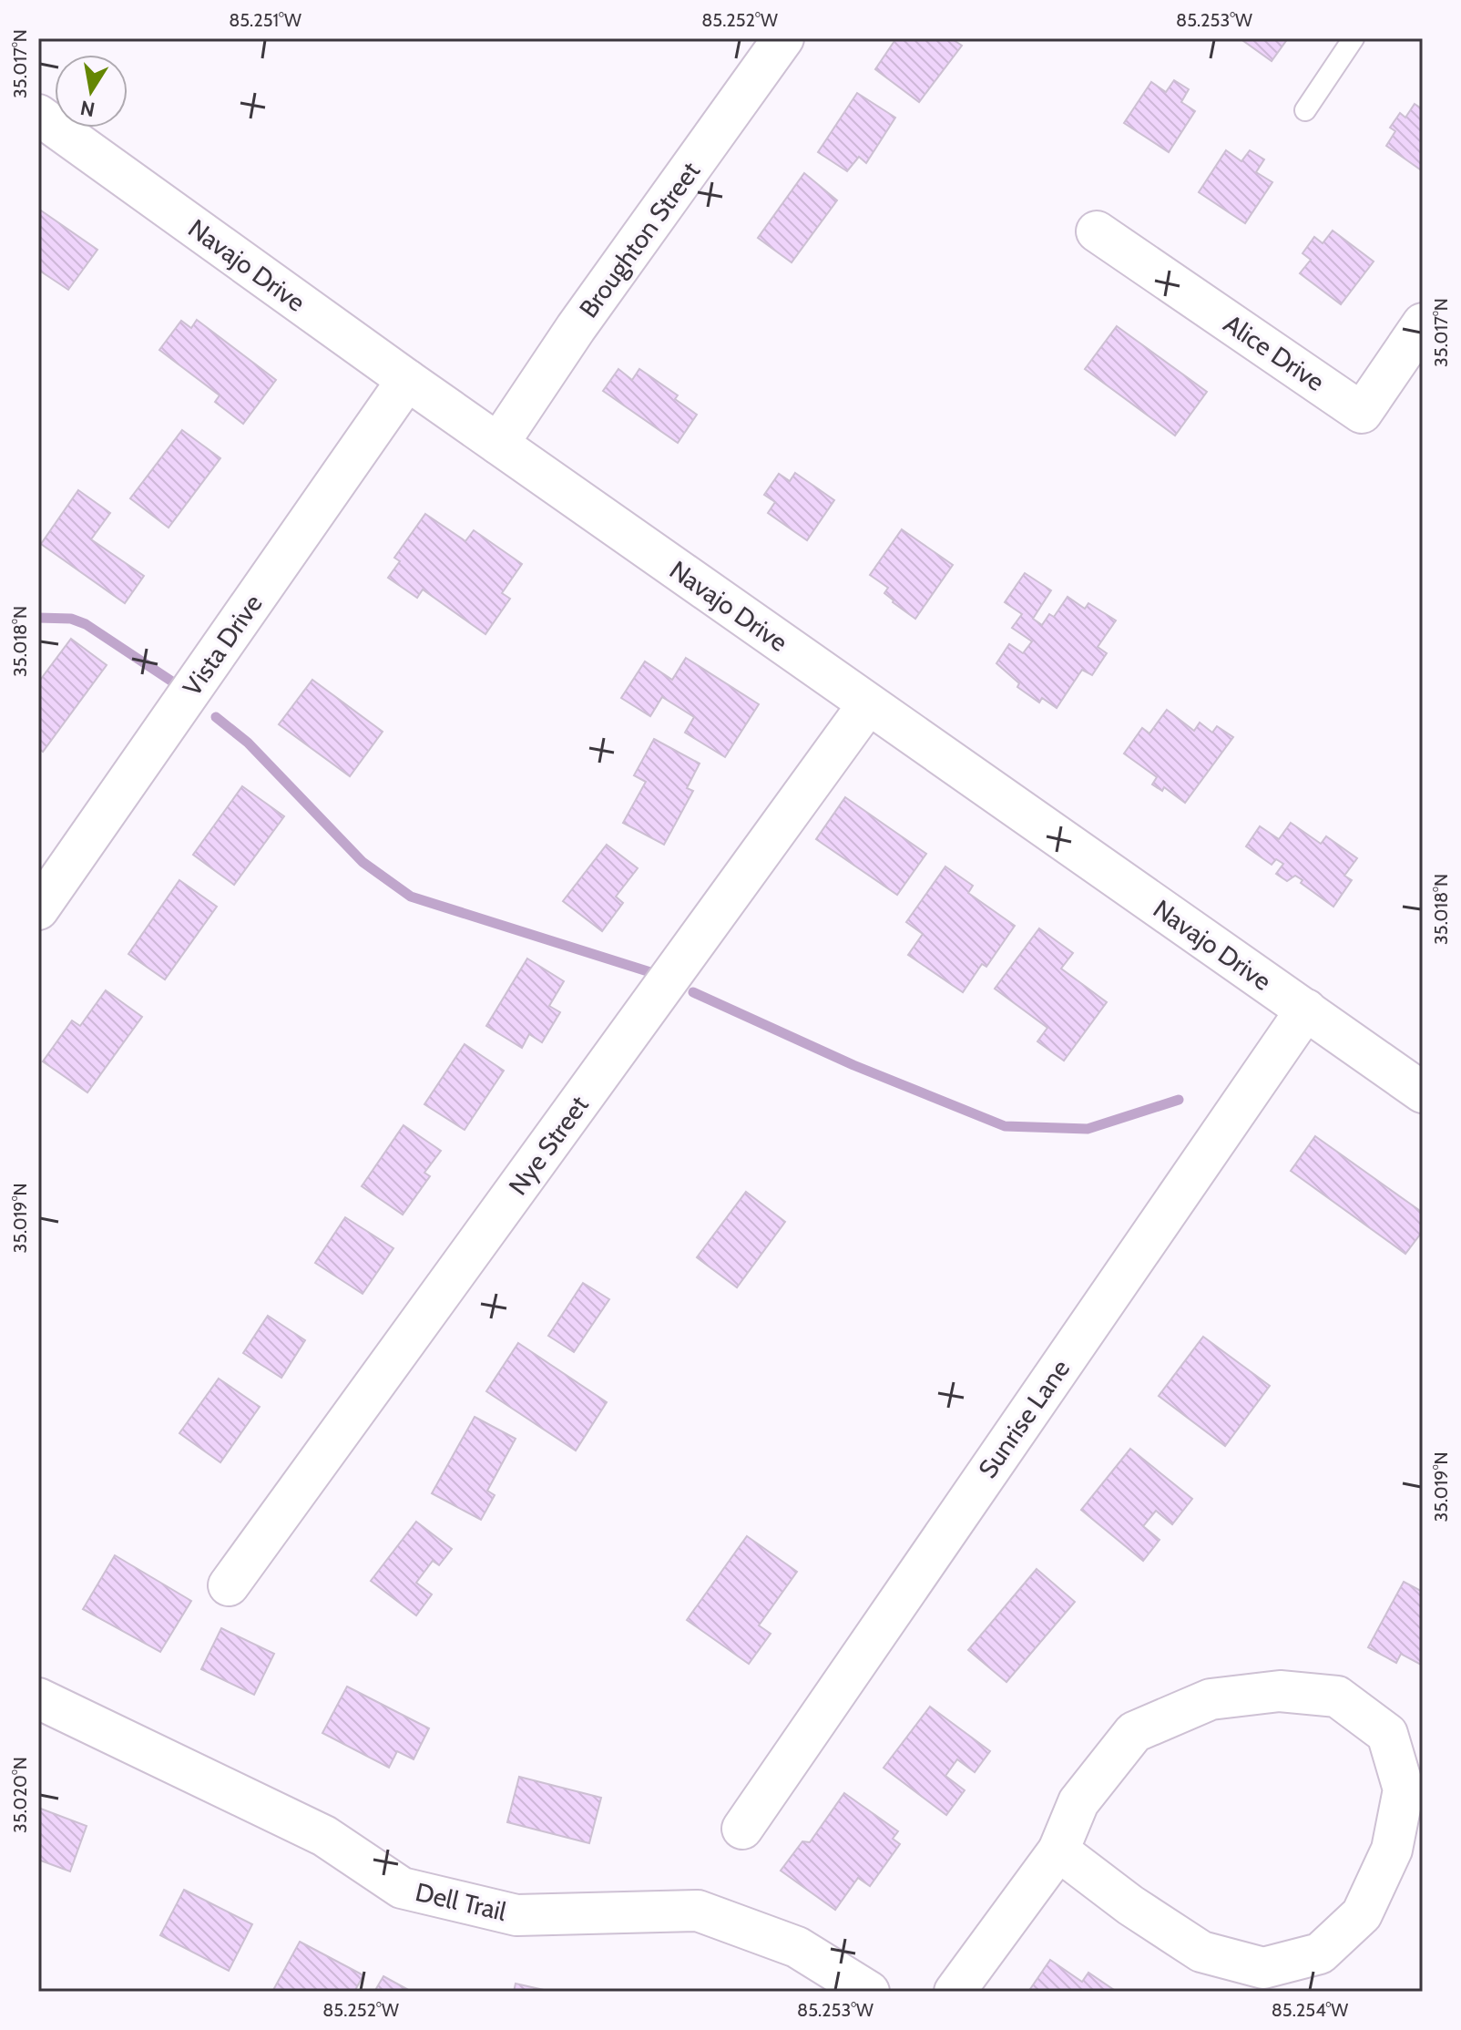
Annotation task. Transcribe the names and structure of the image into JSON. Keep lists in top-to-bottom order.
{
  "streets": {
    "street": [
      "Broughton Street",
      "Navajo Drive",
      "Alice Drive",
      "Vista Drive",
      "Nye Street",
      "Sunrise Lane",
      "Dell Trail"
    ]
  },
  "crossings": [
    ["Broughton Street", "Navajo Drive"],
    ["Navajo Drive", "Vista Drive"],
    ["Navajo Drive", "Nye Street"],
    ["Navajo Drive", "Sunrise Lane"]
  ],
  "north": "bottom",
  "coordinates": [
    "85.251°W",
    "85.252°W",
    "85.253°W",
    "35.017°N",
    "35.018°N",
    "35.019°N",
    "35.020°N",
    "85.254°W"
  ]
}
